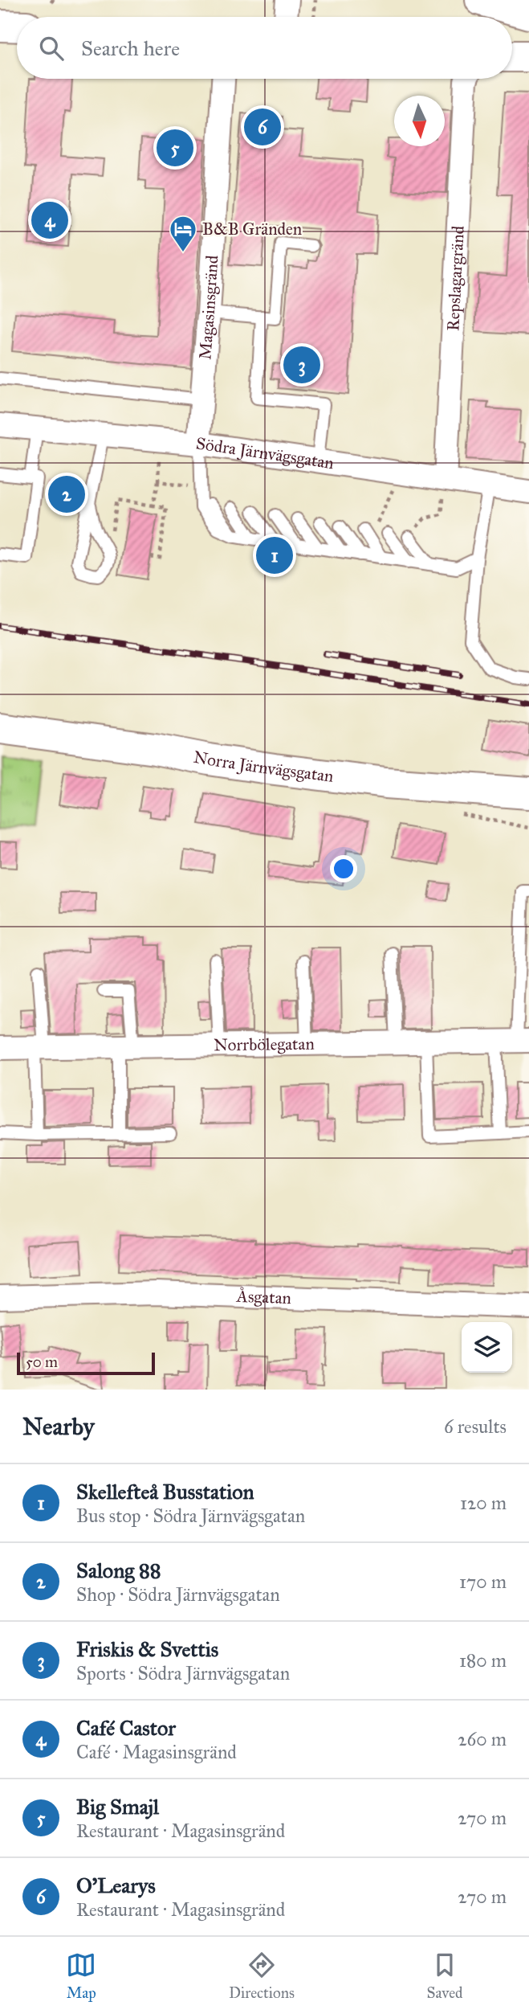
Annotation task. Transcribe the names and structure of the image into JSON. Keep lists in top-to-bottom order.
{
  "streets": {
    "main road": ["Norra Järnvägsgatan"],
    "street": [
      "Repslagargränd",
      "Magasinsgränd",
      "Södra Järnvägsgatan",
      "Norrbölegatan",
      "Åsgatan"
    ]
  },
  "crossings": [
    ["Repslagargränd", "Södra Järnvägsgatan"],
    ["Magasinsgränd", "Södra Järnvägsgatan"]
  ],
  "places": {
    "hotel": ["B&B Gränden"]
  },
  "scale_bar": "50 m",
  "north": "bottom",
  "page": {
    "search": "Search here",
    "pins": [
      "6",
      "5",
      "4",
      "3",
      "2",
      "1"
    ],
    "scale": "50 m",
    "heading": ["Nearby", "6 results"],
    "list": [
      {
        "mark": "1",
        "name": "Skellefteå Busstation",
        "note": "Bus stop · Södra Järnvägsgatan",
        "value": "120 m"
      },
      {
        "mark": "2",
        "name": "Salong 88",
        "note": "Shop · Södra Järnvägsgatan",
        "value": "170 m"
      },
      {
        "mark": "3",
        "name": "Friskis & Svettis",
        "note": "Sports · Södra Järnvägsgatan",
        "value": "180 m"
      },
      {
        "mark": "4",
        "name": "Café Castor",
        "note": "Café · Magasinsgränd",
        "value": "260 m"
      },
      {
        "mark": "5",
        "name": "Big Smajl",
        "note": "Restaurant · Magasinsgränd",
        "value": "270 m"
      },
      {
        "mark": "6",
        "name": "O'Learys",
        "note": "Restaurant · Magasinsgränd",
        "value": "270 m"
      }
    ],
    "nav": ["Map", "Directions", "Saved"]
  }
}
